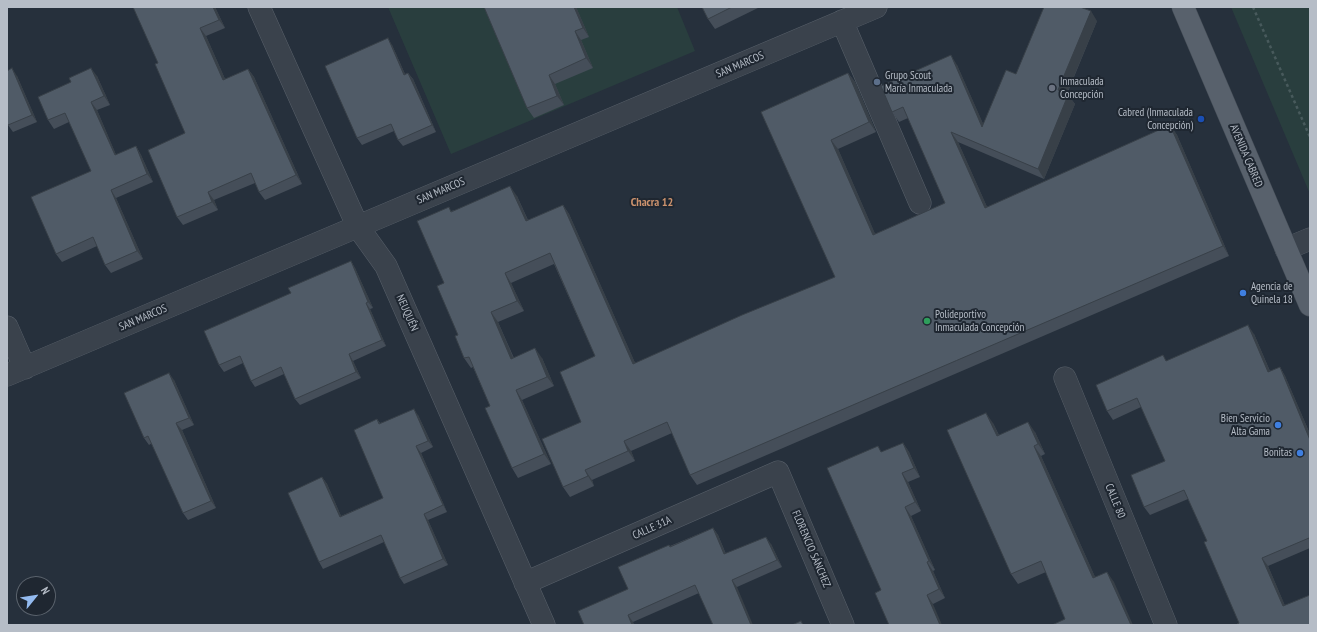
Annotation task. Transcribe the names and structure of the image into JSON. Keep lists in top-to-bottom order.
{
  "streets": {
    "main road": ["AVENIDA CABRED"],
    "street": [
      "SAN MARCOS",
      "NEUQUÉN",
      "CALLE 80",
      "CALLE 31A",
      "FLORENCIO SÁNCHEZ"
    ]
  },
  "crossings": [
    ["SAN MARCOS", "NEUQUÉN"],
    ["NEUQUÉN", "CALLE 31A"],
    ["CALLE 31A", "FLORENCIO SÁNCHEZ"]
  ],
  "districts": ["Chacra 12"],
  "places": [
    "Grupo Scout María Inmaculada",
    "Inmaculada Concepción",
    "Cabred (Inmaculada Concepción)",
    "Agencia de Quinela 18",
    "Polideportivo Inmaculada Concepción",
    "Bien Servicio Alta Gama",
    "Bonitas"
  ],
  "north": "top right"
}
